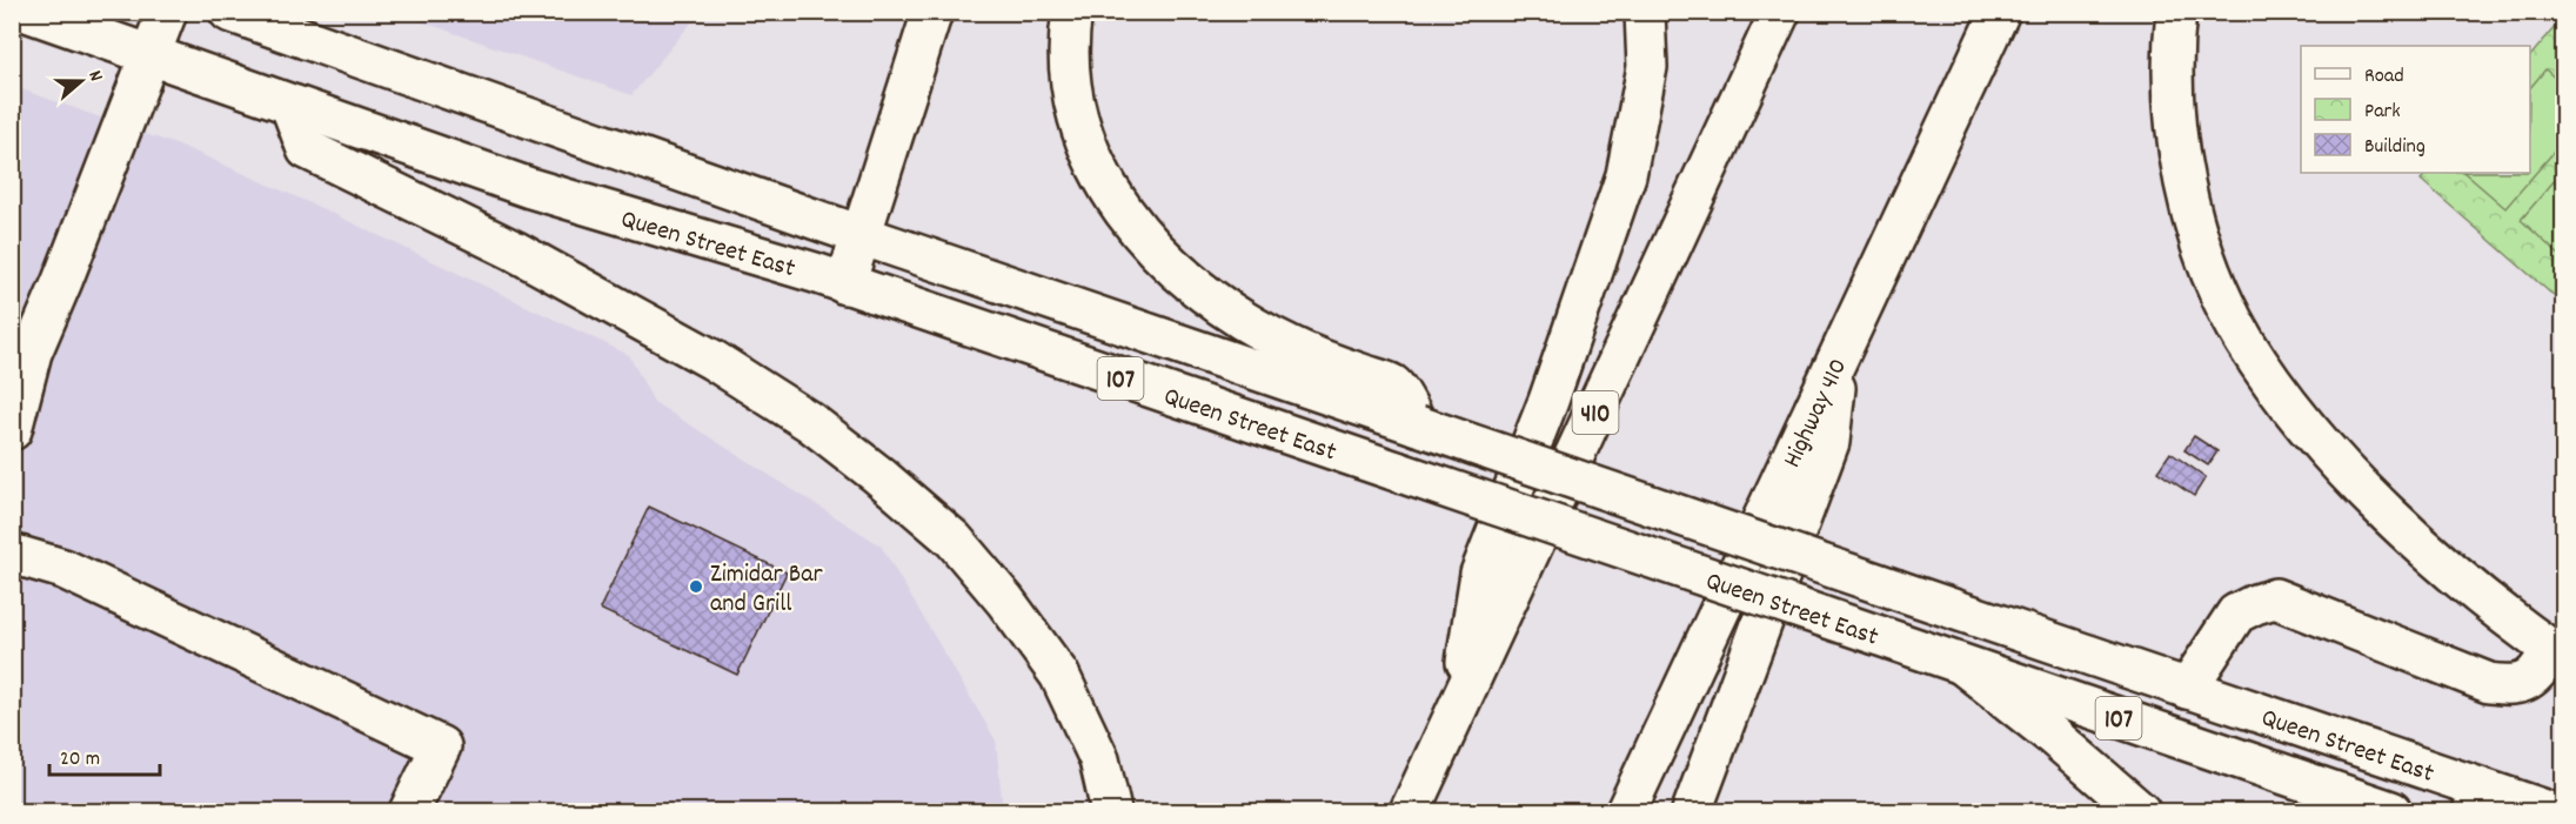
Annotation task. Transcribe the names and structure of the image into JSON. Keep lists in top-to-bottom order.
{
  "streets": {
    "main road": [
      "Queen Street East",
      "107",
      "410",
      "Highway 410"
    ]
  },
  "places": ["Zimidar Bar and Grill"],
  "legend": ["Road", "Park", "Building"],
  "scale_bar": "20 m",
  "north": "right"
}
